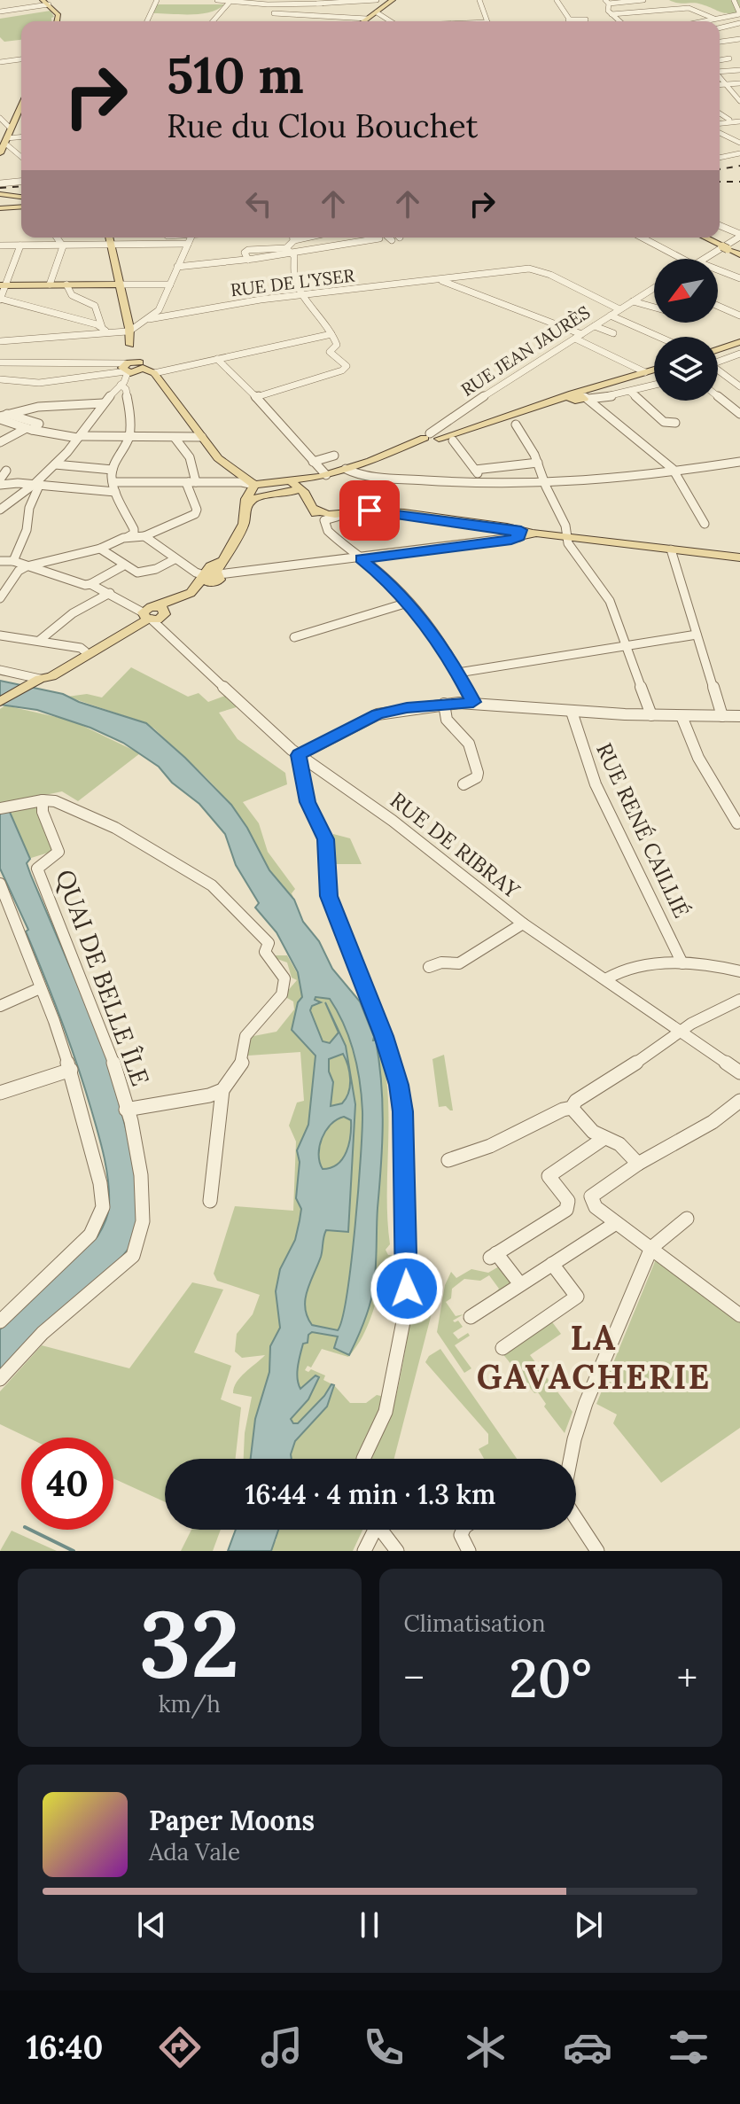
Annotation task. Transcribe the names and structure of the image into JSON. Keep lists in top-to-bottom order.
{
  "streets": {
    "street": [
      "RUE DE L'YSER",
      "RUE JEAN JAURÈS",
      "RUE RENÉ CAILLIÉ",
      "RUE DE RIBRAY",
      "QUAI DE BELLE ÎLE"
    ]
  },
  "crossings": [
    ["RUE DE L'YSER", "RUE JEAN JAURÈS"]
  ],
  "districts": ["LA GAVACHERIE"],
  "north": "bottom left",
  "page": {
    "turn": ["510 m", "Rue du Clou Bouchet"],
    "limit": "40",
    "trip": "16:44 · 4 min · 1.3 km",
    "tile": [
      ["32", "km/h"],
      "Climatisation"
    ],
    "heat": ["−", "20°", "+"],
    "song": ["Paper Moons", "Ada Vale"],
    "tabs": "16:40"
  }
}
